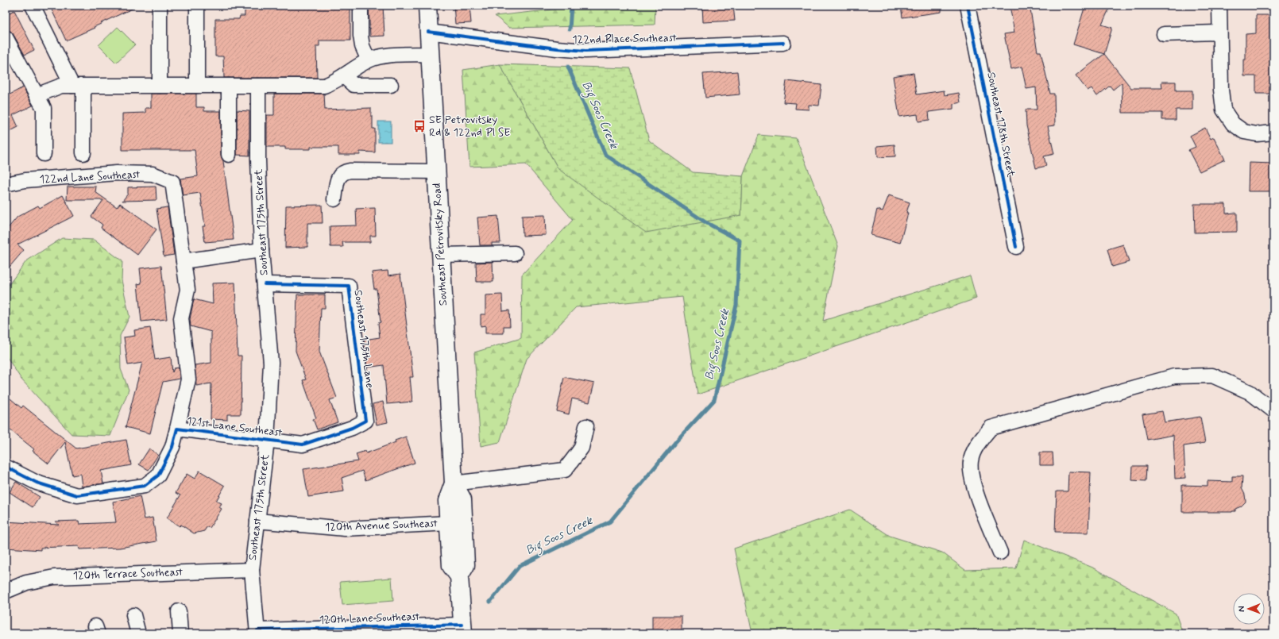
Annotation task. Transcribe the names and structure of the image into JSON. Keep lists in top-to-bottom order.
{
  "streets": {
    "main road": ["Southeast Petrovitsky Road"],
    "street": [
      "122nd Place Southeast",
      "Southeast 178th Street",
      "122nd Lane Southeast",
      "Southeast 175th Street",
      "Southeast 175th Lane",
      "121st Lane Southeast",
      "120th Avenue Southeast",
      "120th Terrace Southeast",
      "120th Lane Southeast"
    ]
  },
  "crossings": [
    ["122nd Place Southeast", "Southeast Petrovitsky Road"],
    ["Southeast 175th Street", "Southeast 175th Lane"],
    ["Southeast 175th Street", "121st Lane Southeast"],
    ["Southeast 175th Street", "120th Avenue Southeast"],
    ["Southeast 175th Street", "120th Terrace Southeast"],
    ["Southeast Petrovitsky Road", "120th Avenue Southeast"],
    ["Southeast Petrovitsky Road", "120th Lane Southeast"],
    ["Southeast 175th Lane", "121st Lane Southeast"]
  ],
  "water": ["Big Soos Creek"],
  "places": {
    "bus stop": ["SE Petrovitsky Rd & 122nd Pl SE"]
  },
  "north": "left"
}
